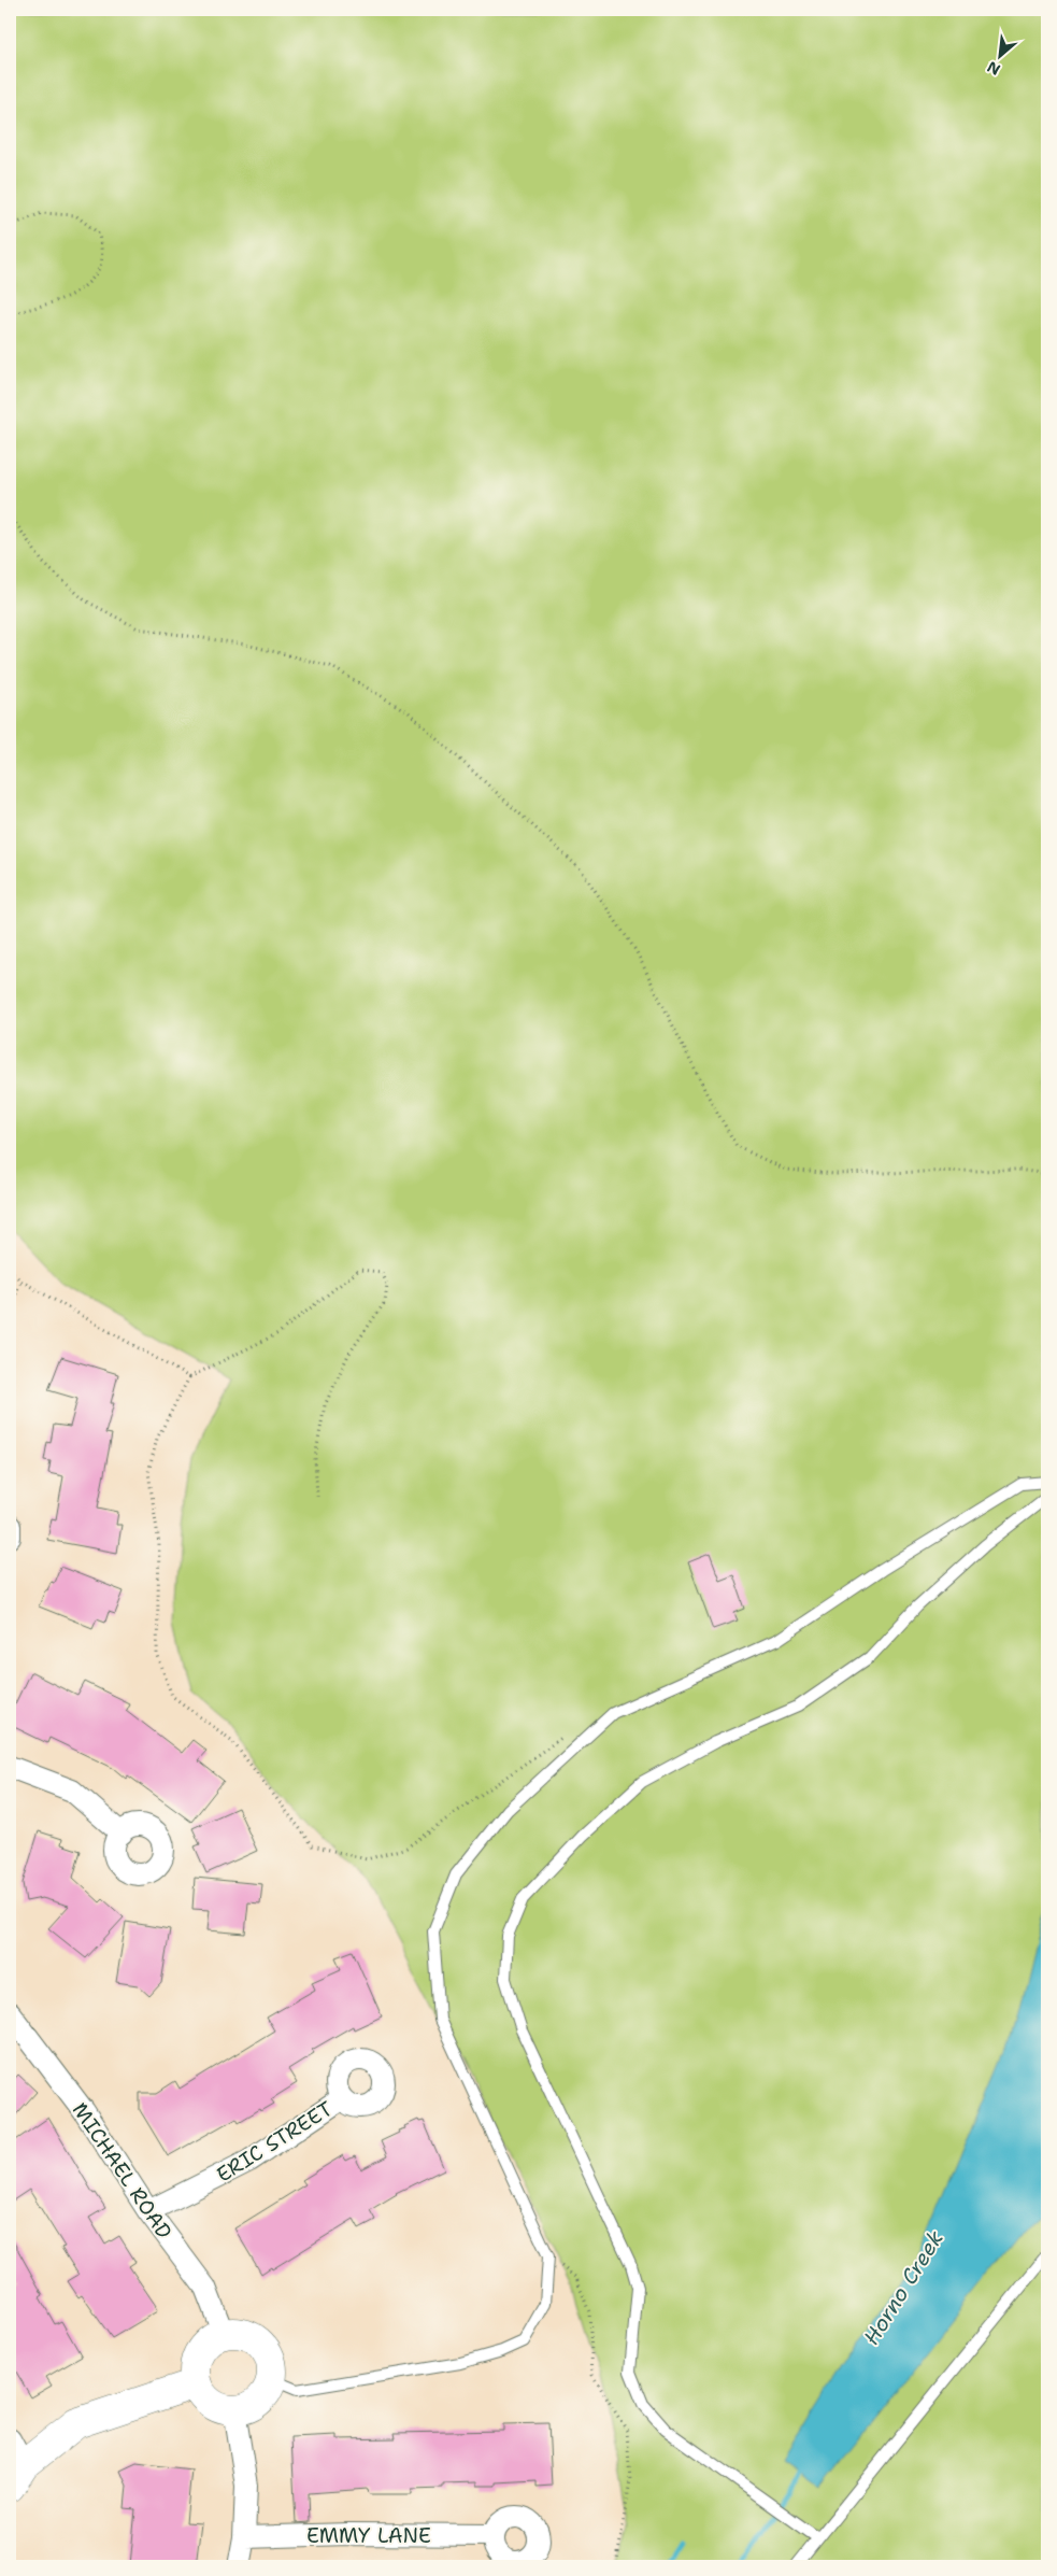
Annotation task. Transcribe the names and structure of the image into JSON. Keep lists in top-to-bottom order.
{
  "streets": {
    "street": ["ERIC STREET", "MICHAEL ROAD", "EMMY LANE"]
  },
  "crossings": [
    ["ERIC STREET", "MICHAEL ROAD"]
  ],
  "water": ["Horno Creek"],
  "north": "bottom left"
}
